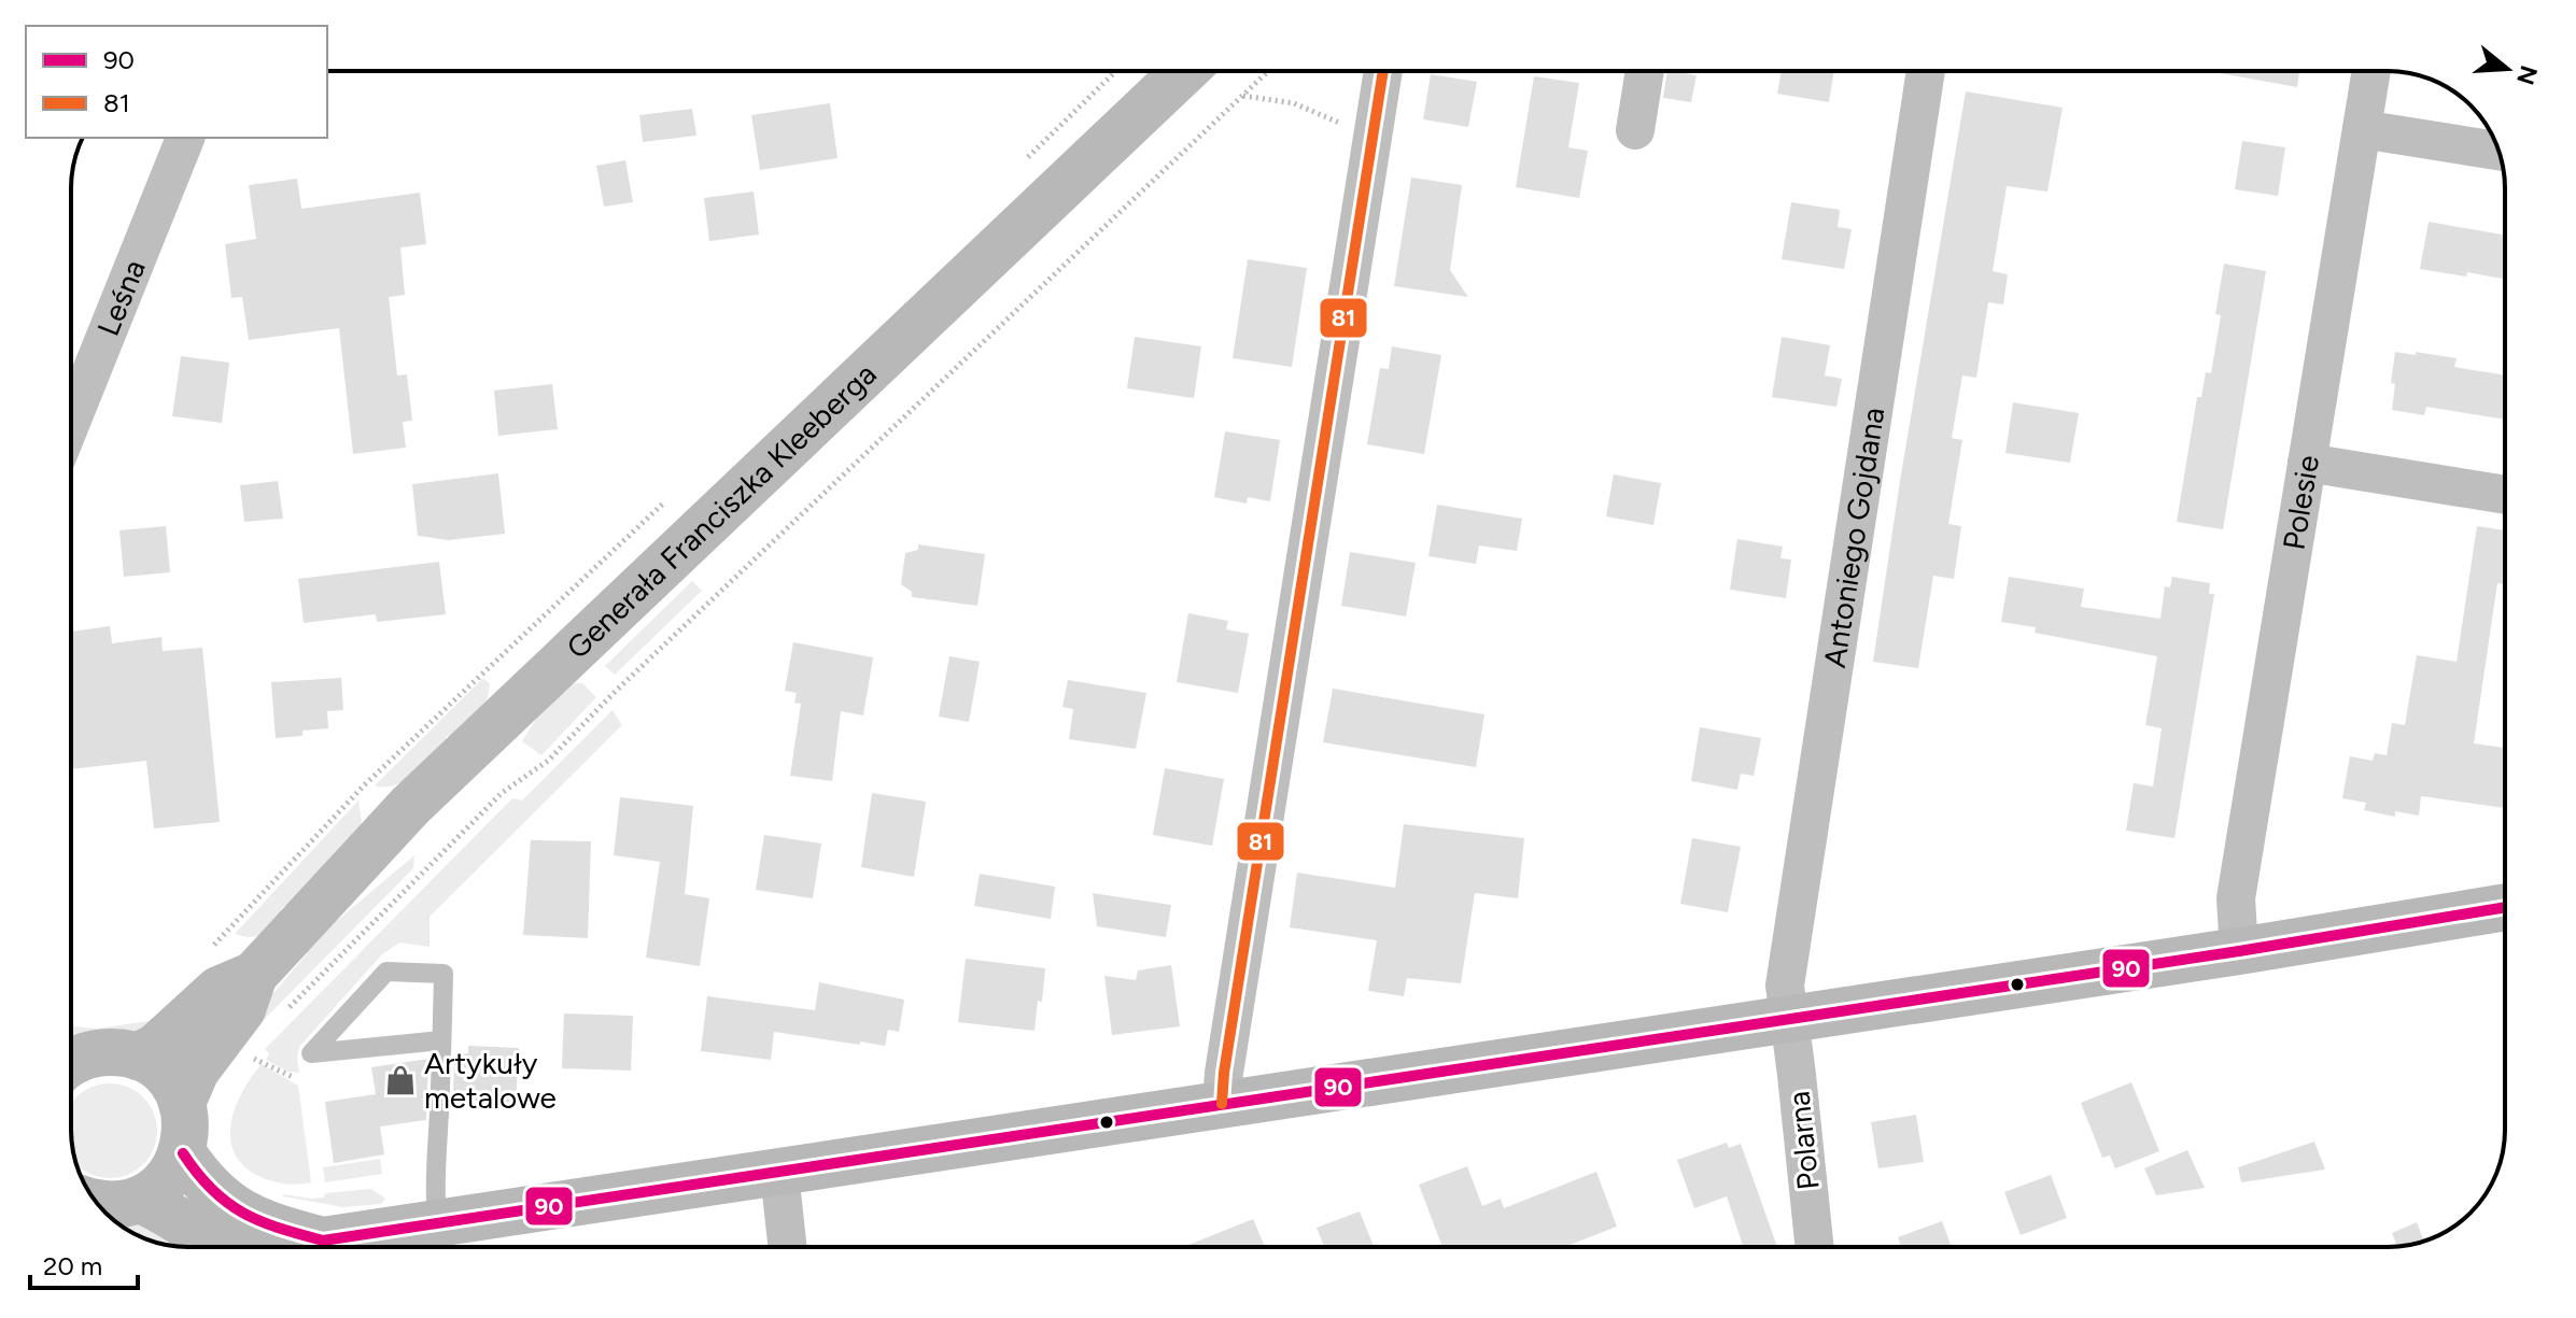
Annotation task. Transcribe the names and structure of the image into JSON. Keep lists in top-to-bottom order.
{
  "streets": {
    "street": [
      "Leśna",
      "Polesie",
      "Generała Franciszka Kleeberga",
      "Antoniego Gojdana",
      "Polarna"
    ]
  },
  "crossings": [
    ["Antoniego Gojdana", "Polarna"]
  ],
  "places": {
    "shop": ["Artykuły metalowe"]
  },
  "lines": ["transit line 81", "transit line 90"],
  "legend": ["90", "81"],
  "scale_bar": "20 m",
  "north": "right"
}
